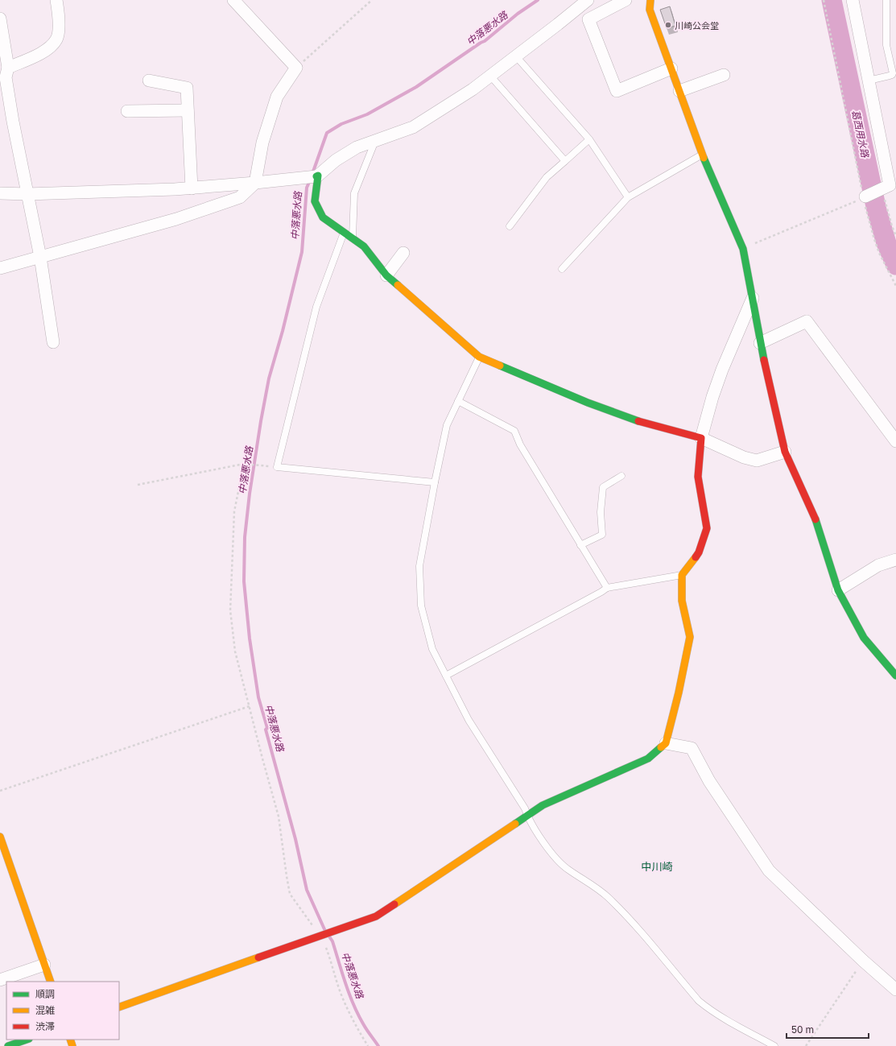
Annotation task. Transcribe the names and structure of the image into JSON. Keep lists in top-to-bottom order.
{
  "districts": ["中川崎"],
  "water": ["中落悪水路", "葛西用水路"],
  "places": ["川崎公会堂"],
  "legend": ["順調", "混雑", "渋滞"],
  "scale_bar": "50 m"
}
